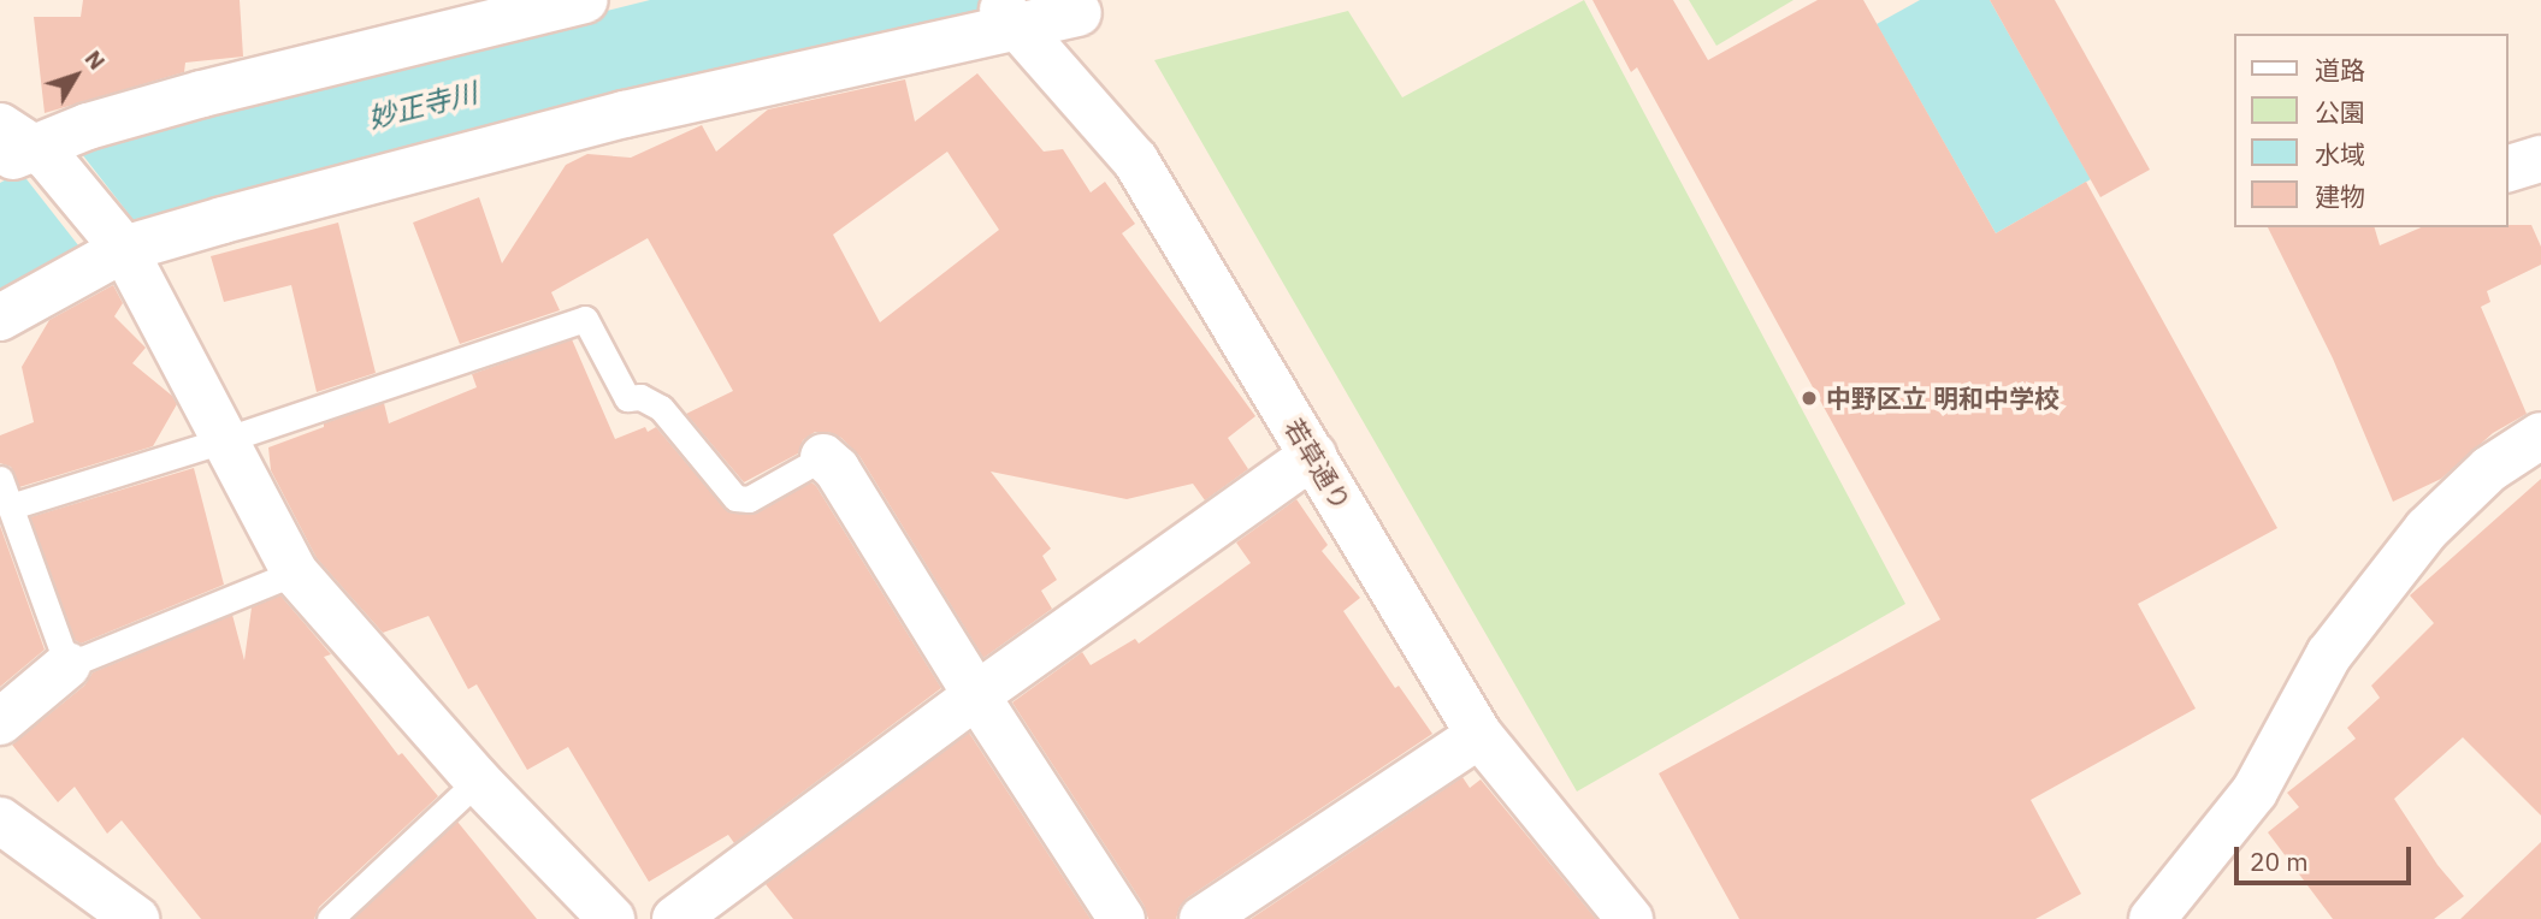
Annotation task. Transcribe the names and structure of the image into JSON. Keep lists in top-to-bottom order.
{
  "streets": {
    "street": ["若草通り"]
  },
  "water": ["妙正寺川"],
  "places": ["中野区立 明和中学校"],
  "legend": [
    "道路",
    "公園",
    "水域",
    "建物"
  ],
  "scale_bar": "20 m",
  "north": "top right"
}
